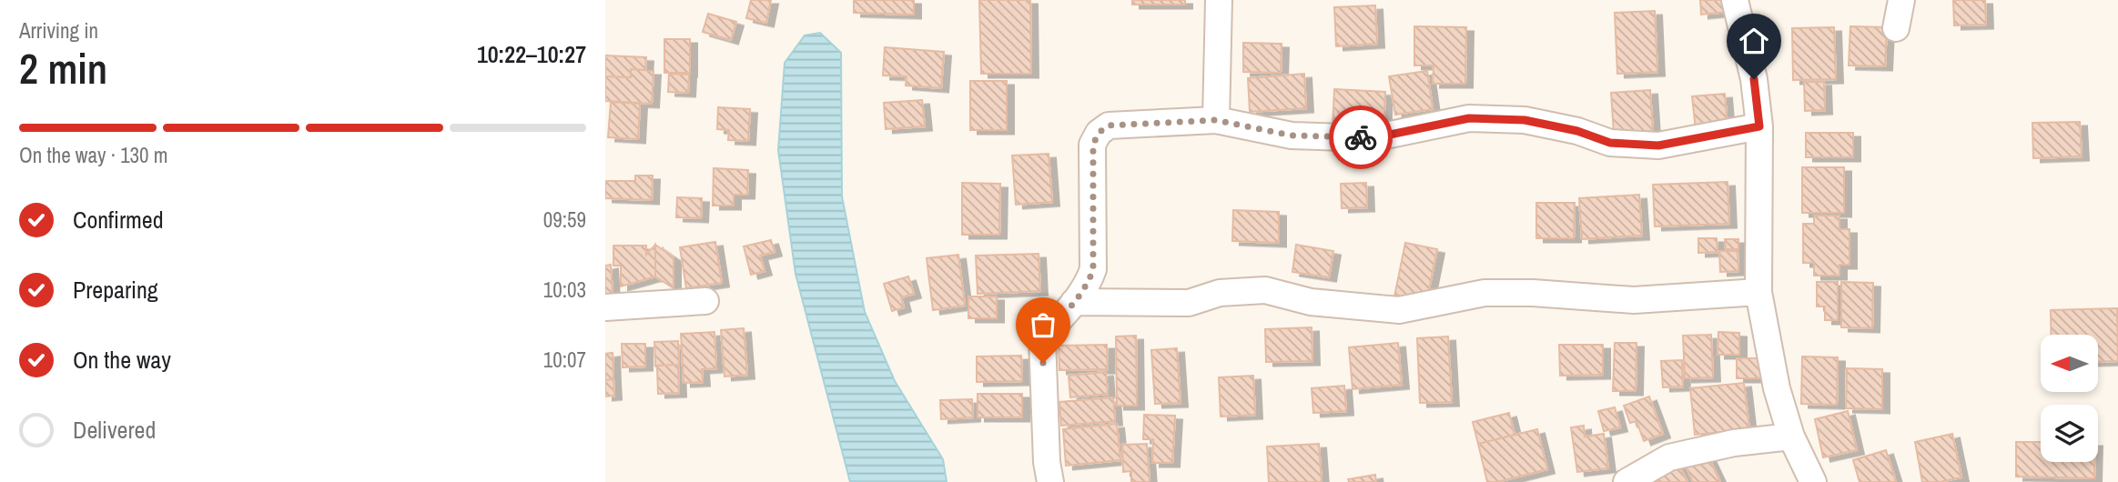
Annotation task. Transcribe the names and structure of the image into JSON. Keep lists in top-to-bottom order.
{
  "north": "left",
  "page": {
    "heading": ["2 min", "Arriving in", "10:22–10:27"],
    "bar": "On the way · 130 m",
    "list": [
      ["Confirmed", "09:59"],
      ["Preparing", "10:03"],
      ["On the way", "10:07"],
      "Delivered"
    ]
  }
}
